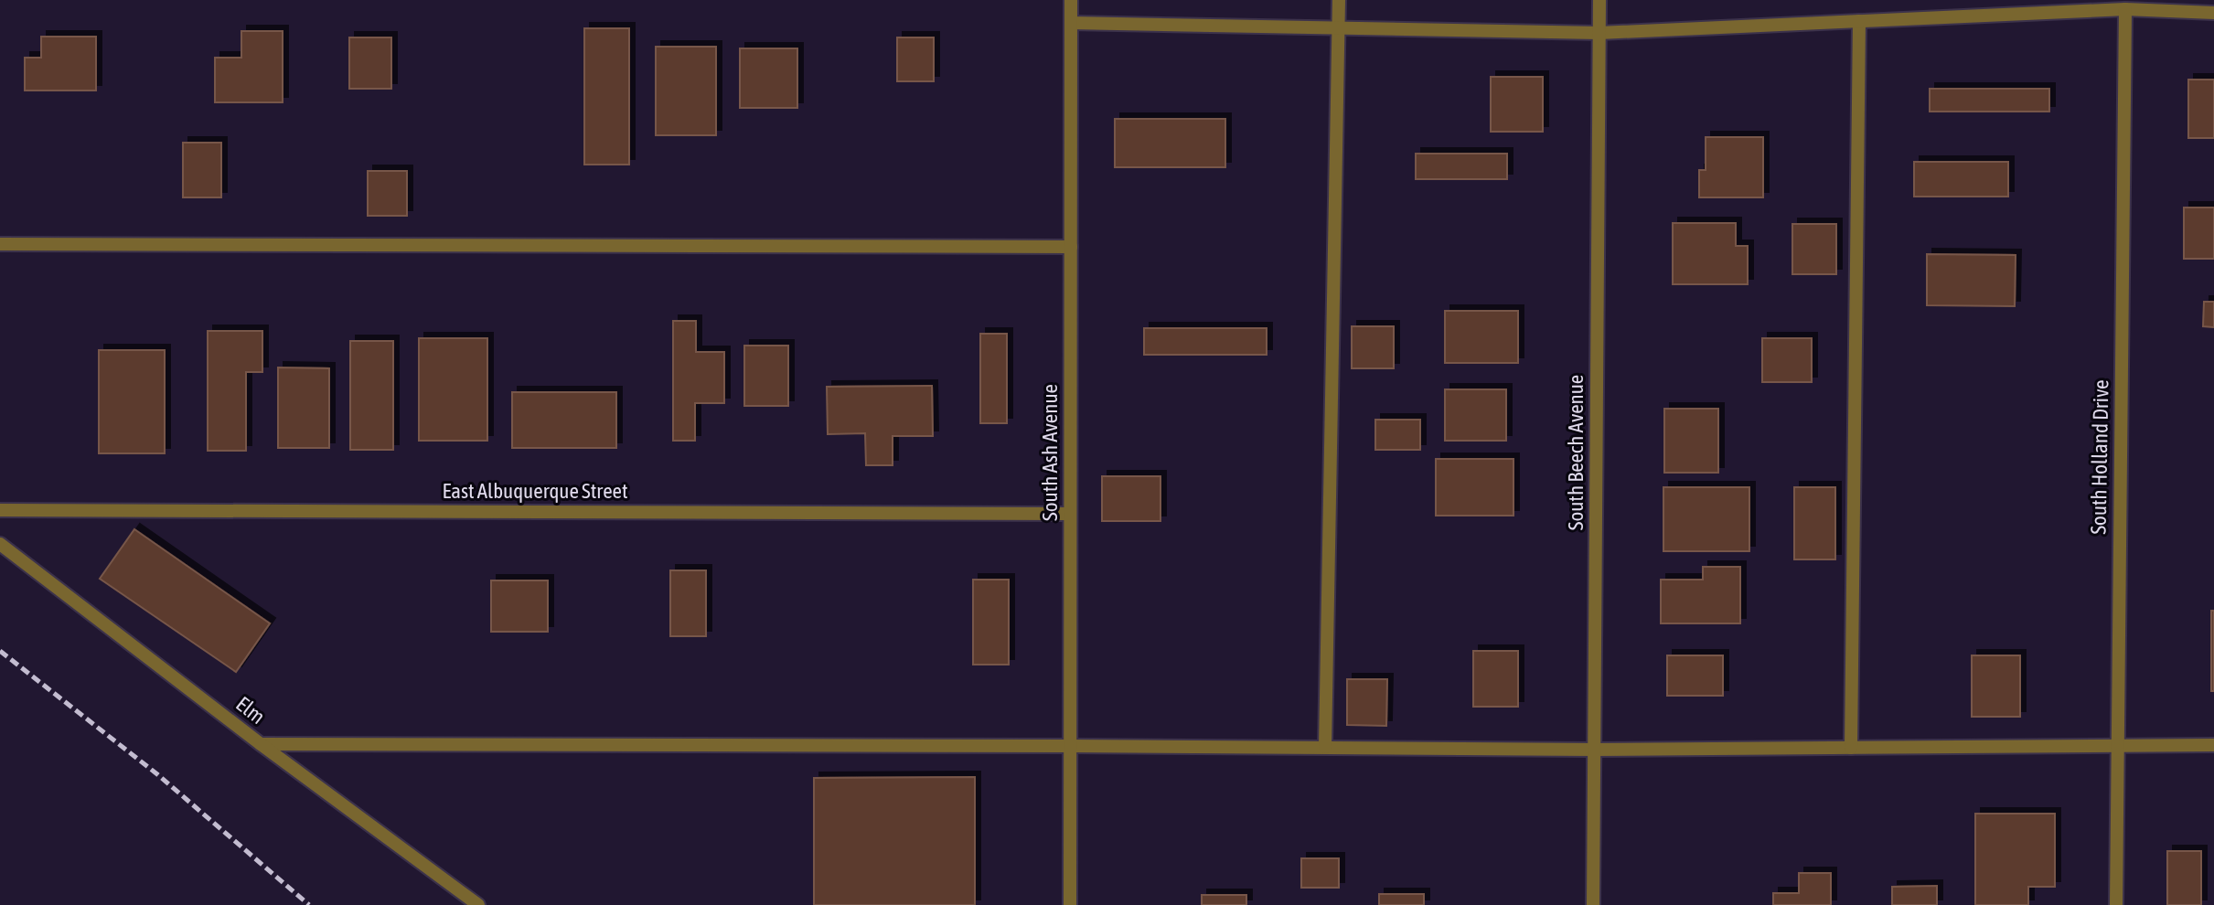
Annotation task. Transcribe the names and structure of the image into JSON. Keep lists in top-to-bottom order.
{
  "streets": {
    "street": [
      "South Ash Avenue",
      "South Beech Avenue",
      "South Holland Drive",
      "East Albuquerque Street",
      "Elm"
    ]
  },
  "crossings": [
    ["South Ash Avenue", "East Albuquerque Street"]
  ]
}
